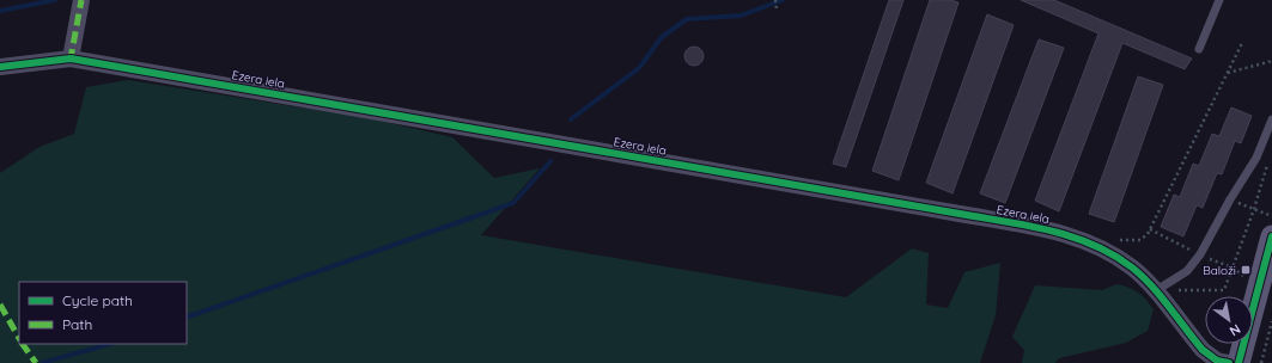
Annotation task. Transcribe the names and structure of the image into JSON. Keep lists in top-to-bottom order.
{
  "streets": {
    "street": ["Ezera iela"]
  },
  "places": {
    "transit": ["Baloži"]
  },
  "legend": ["Cycle path", "Path"],
  "north": "bottom right"
}
